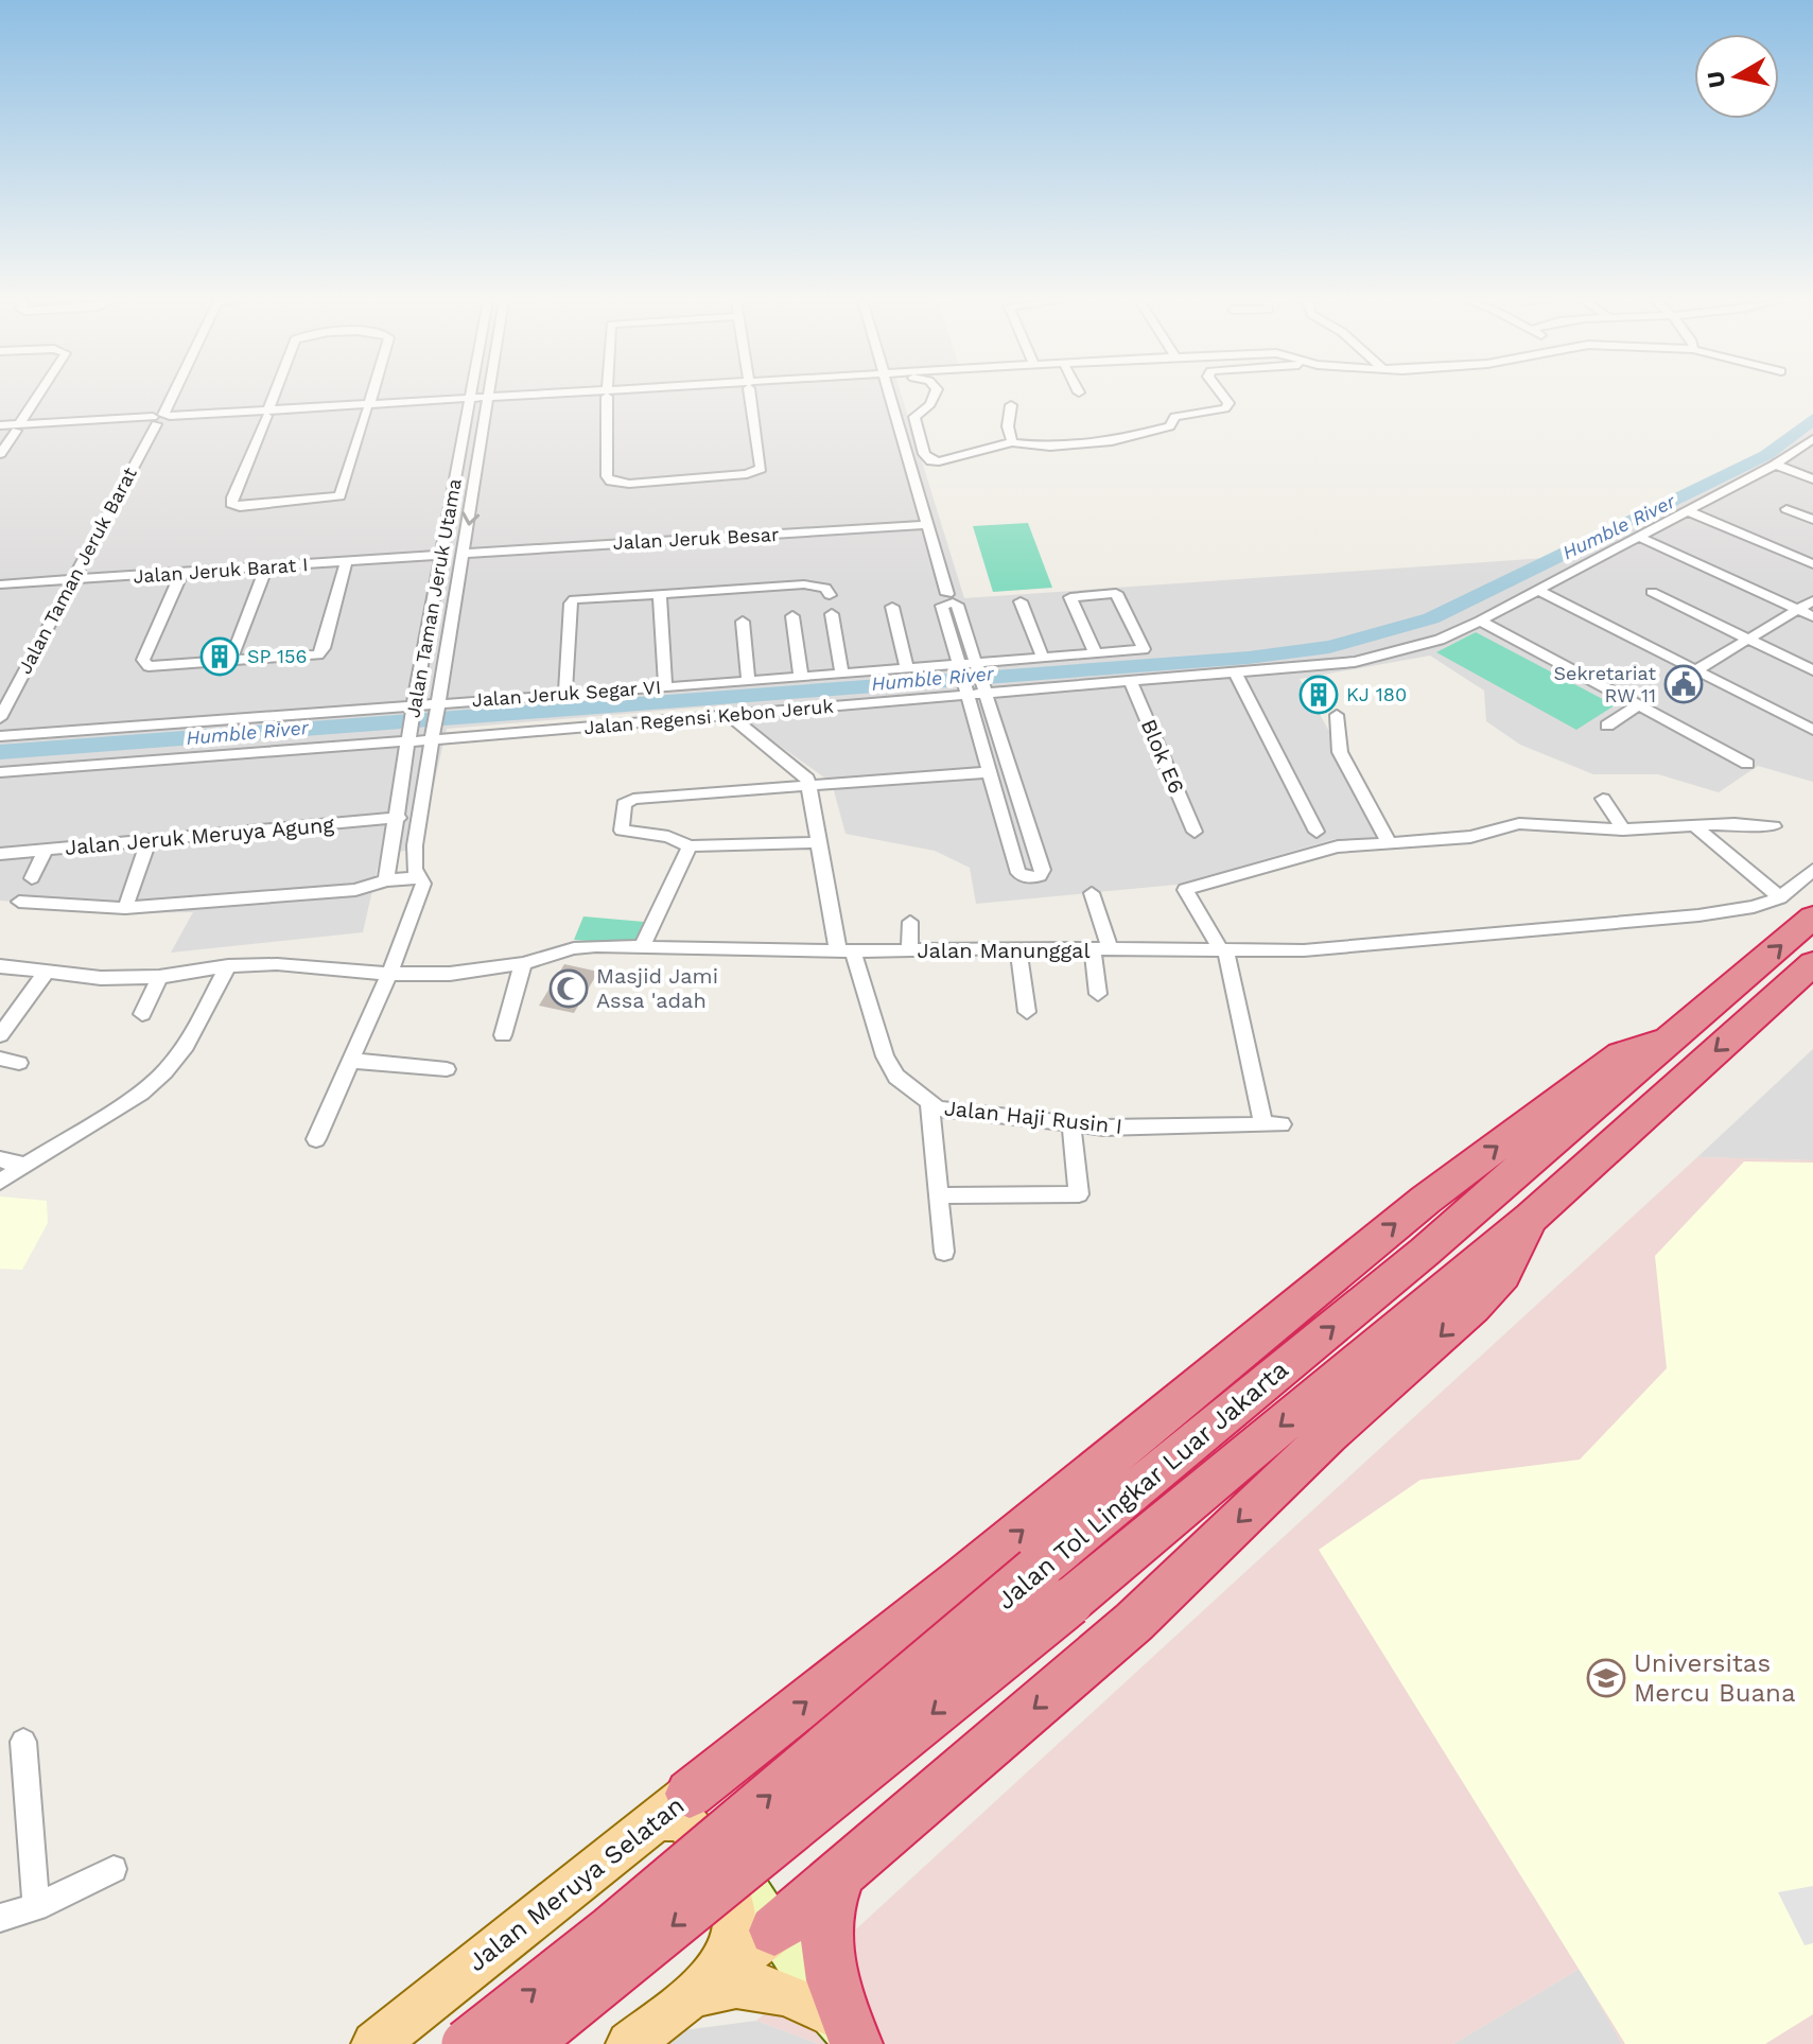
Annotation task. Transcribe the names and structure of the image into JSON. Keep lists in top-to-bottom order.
{
  "streets": {
    "highway": ["Jalan Tol Lingkar Luar Jakarta"],
    "main road": ["Jalan Meruya Selatan"],
    "street": [
      "Jalan Jeruk Besar",
      "Jalan Taman Jeruk Barat",
      "Jalan Jeruk Barat I",
      "Jalan Taman Jeruk Utama",
      "Jalan Jeruk Segar VI",
      "Jalan Regensi Kebon Jeruk",
      "Blok E6",
      "Jalan Jeruk Meruya Agung",
      "Jalan Manunggal",
      "Jalan Haji Rusin I"
    ]
  },
  "crossings": [
    ["Jalan Jeruk Besar", "Jalan Taman Jeruk Utama"],
    ["Jalan Taman Jeruk Barat", "Jalan Jeruk Barat I"],
    ["Jalan Jeruk Barat I", "Jalan Taman Jeruk Utama"],
    ["Jalan Taman Jeruk Utama", "Jalan Jeruk Segar VI"],
    ["Jalan Taman Jeruk Utama", "Jalan Regensi Kebon Jeruk"],
    ["Jalan Taman Jeruk Utama", "Jalan Jeruk Meruya Agung"],
    ["Jalan Regensi Kebon Jeruk", "Blok E6"],
    ["Jalan Manunggal", "Jalan Haji Rusin I"]
  ],
  "water": ["Humble River"],
  "places": {
    "building": ["SP 156", "KJ 180"],
    "public building": ["Sekretariat RW 11"],
    "mosque": ["Masjid Jami Assa 'adah"],
    "school or university": ["Universitas Mercu Buana"]
  },
  "north": "left"
}
